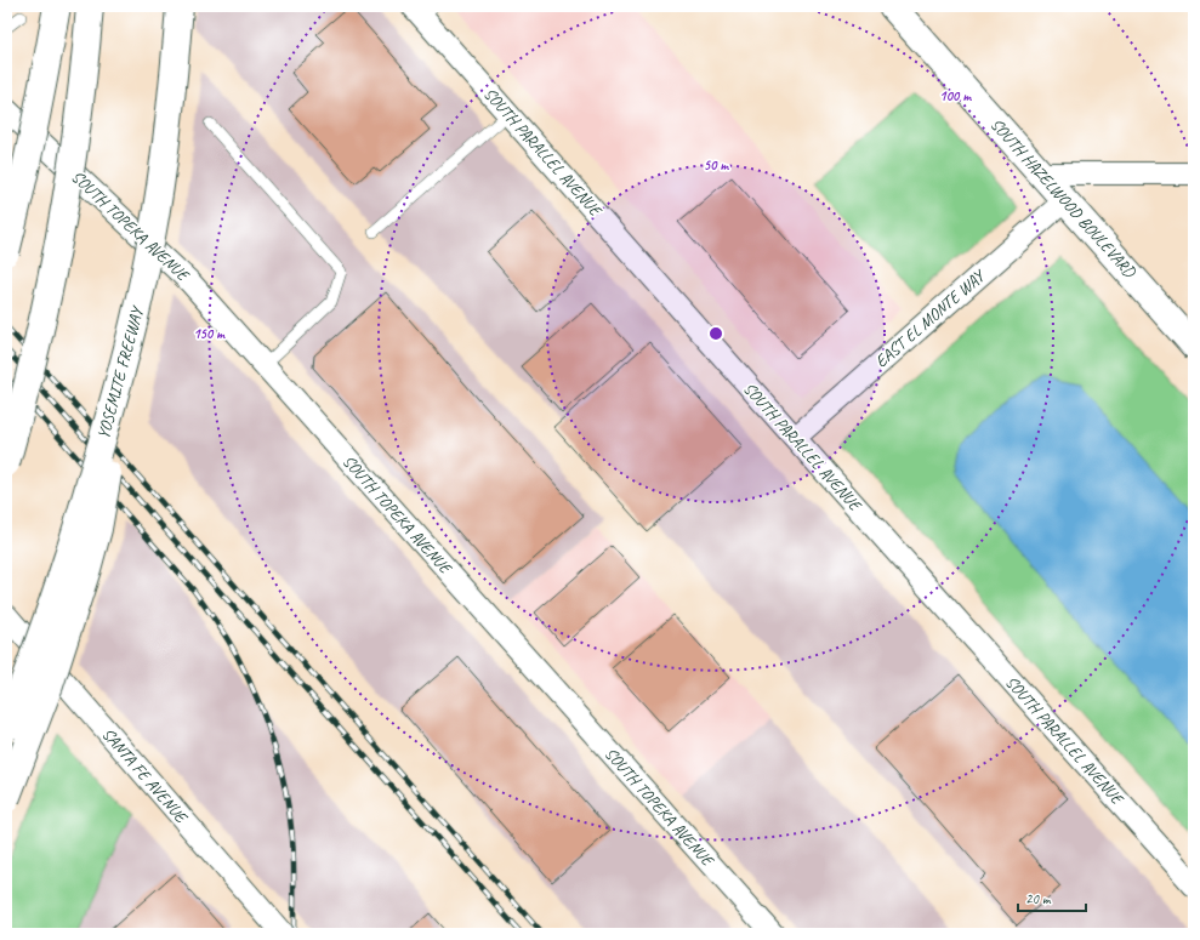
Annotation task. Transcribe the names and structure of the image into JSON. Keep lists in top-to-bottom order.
{
  "streets": {
    "main road": ["SOUTH HAZELWOOD BOULEVARD", "YOSEMITE FREEWAY"],
    "street": [
      "SOUTH PARALLEL AVENUE",
      "SOUTH TOPEKA AVENUE",
      "EAST EL MONTE WAY",
      "SANTA FE AVENUE"
    ]
  },
  "crossings": [
    ["SOUTH PARALLEL AVENUE", "EAST EL MONTE WAY"],
    ["SOUTH HAZELWOOD BOULEVARD", "EAST EL MONTE WAY"]
  ],
  "scale_bar": "20 m",
  "rings": ["100 m", "50 m", "150 m"]
}
